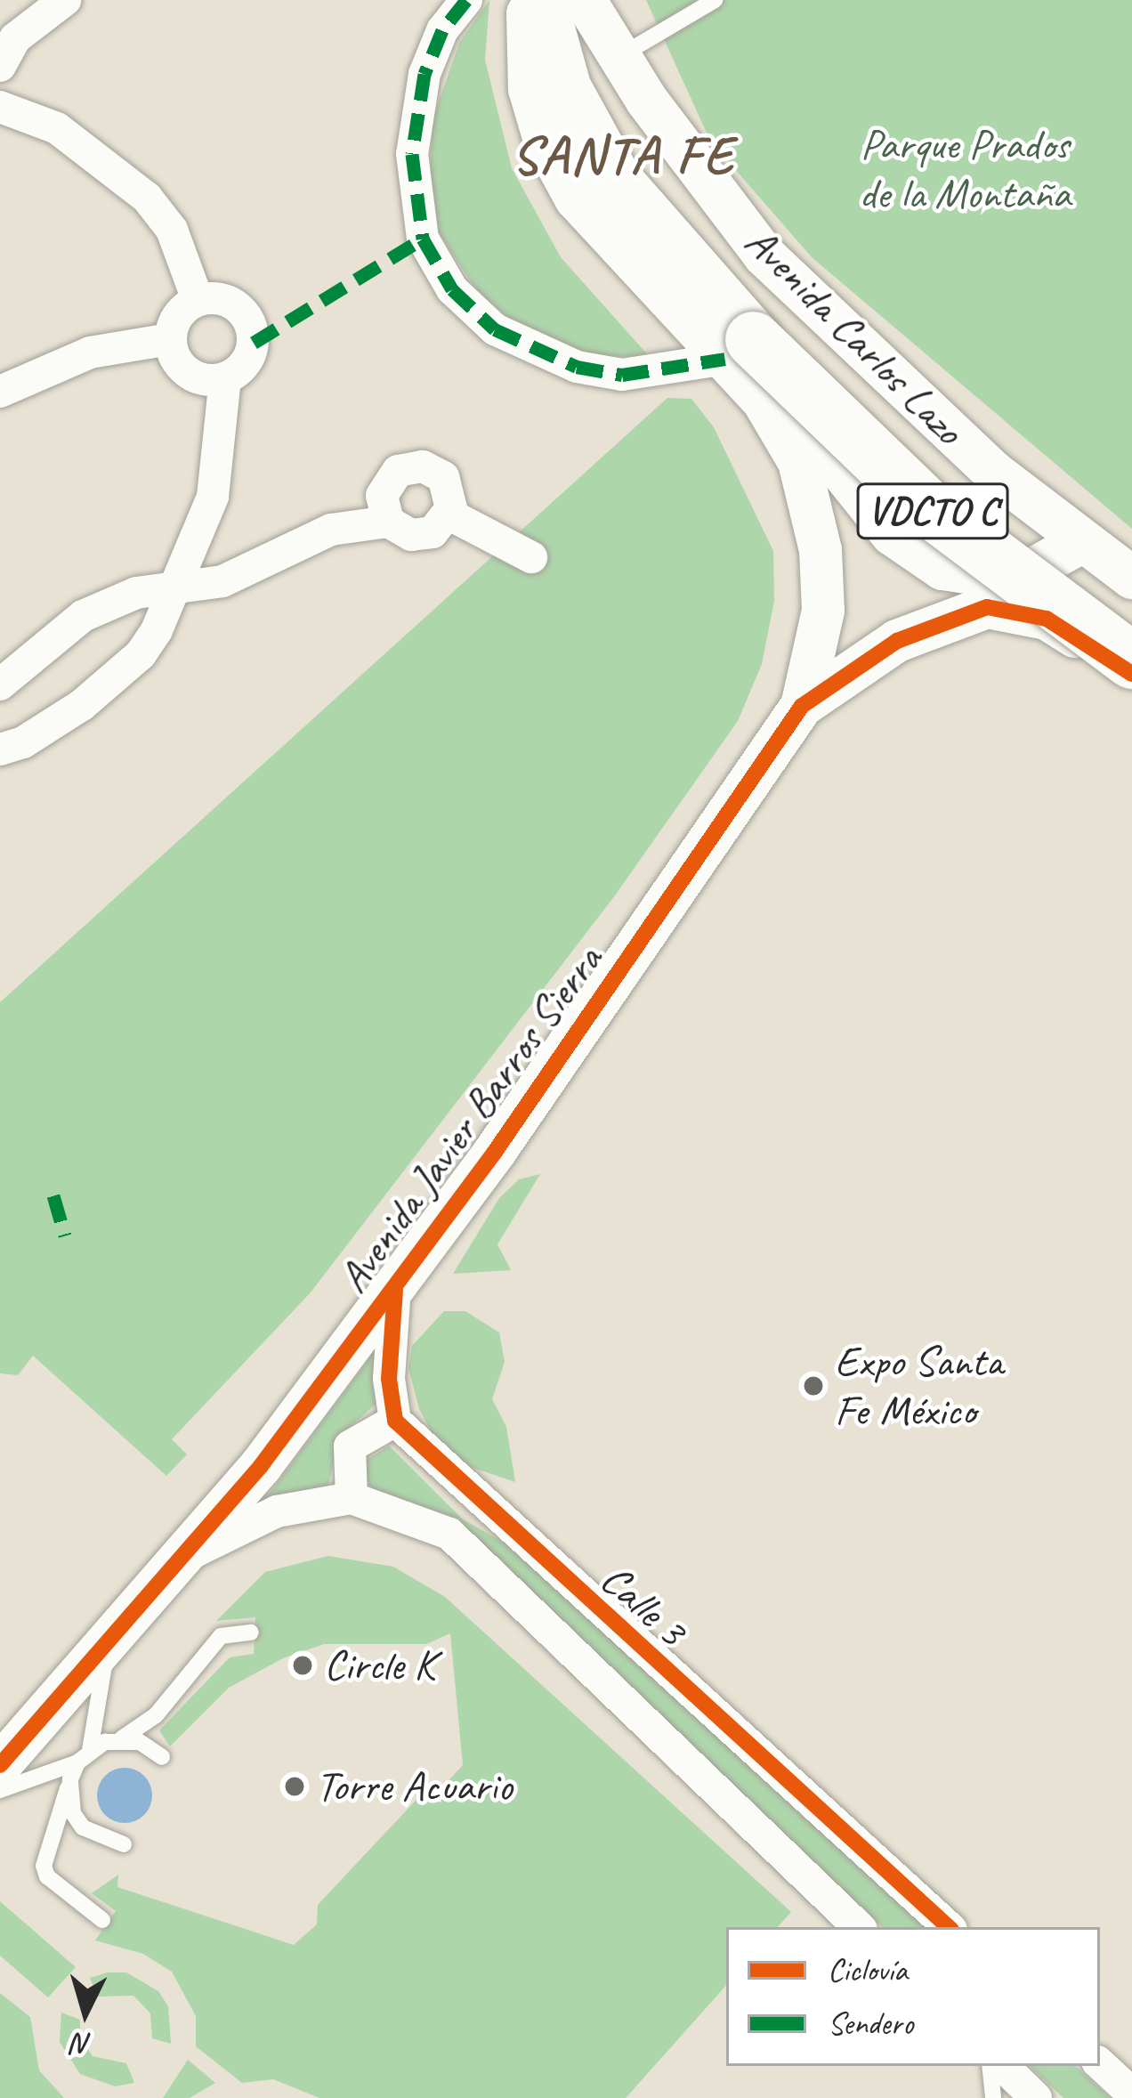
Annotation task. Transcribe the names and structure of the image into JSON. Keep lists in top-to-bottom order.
{
  "streets": {
    "highway": ["Avenida Carlos Lazo", "VDCTO C"],
    "main road": ["Avenida Javier Barros Sierra"],
    "street": ["Calle 3"]
  },
  "crossings": [
    ["Avenida Carlos Lazo", "Avenida Javier Barros Sierra"]
  ],
  "districts": ["SANTA FE"],
  "parks": ["Parque Prados de la Montaña"],
  "places": ["Expo Santa Fe México", "Circle K", "Torre Acuario"],
  "legend": ["Ciclovía", "Sendero"],
  "north": "bottom"
}
